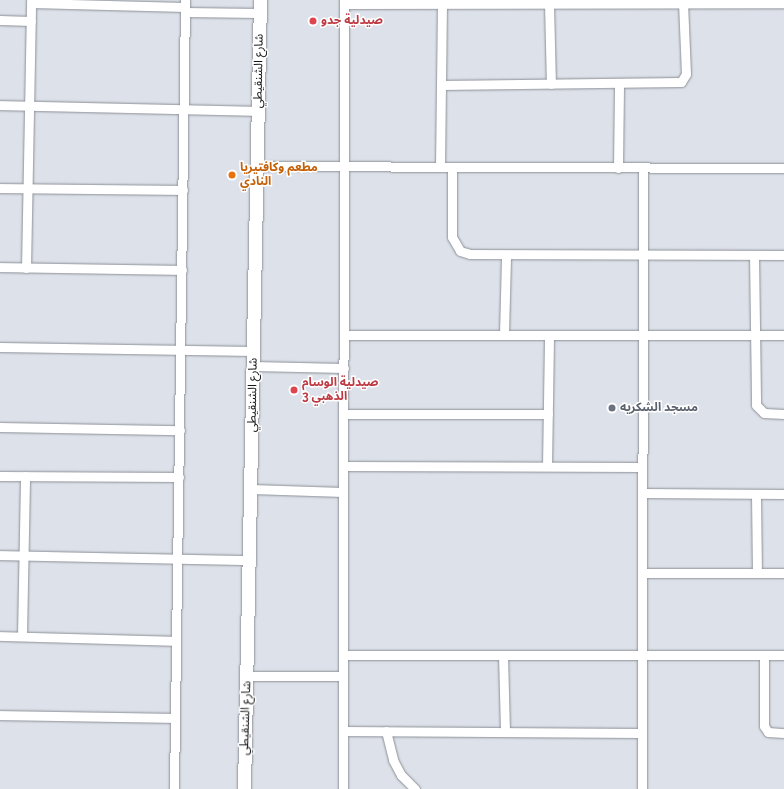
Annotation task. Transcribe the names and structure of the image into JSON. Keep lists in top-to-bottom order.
{
  "streets": {
    "street": ["شارع الشنقيطي"]
  },
  "places": [
    "صيدلية جدو",
    "مطعم وكافتيريا النادي",
    "صيدلية الوسام الذهبي 3",
    "مسجد الشكريه"
  ]
}
